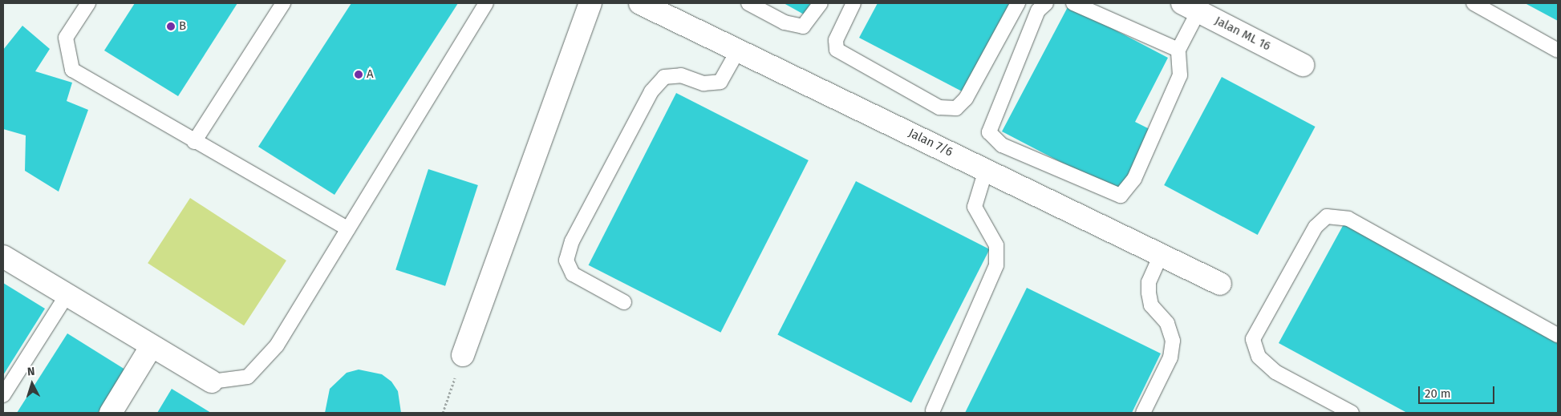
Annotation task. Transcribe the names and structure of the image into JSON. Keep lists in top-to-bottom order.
{
  "streets": {
    "street": ["Jalan ML 16", "Jalan 7/6"]
  },
  "places": ["B", "A"],
  "scale_bar": "20 m",
  "north": "top"
}
